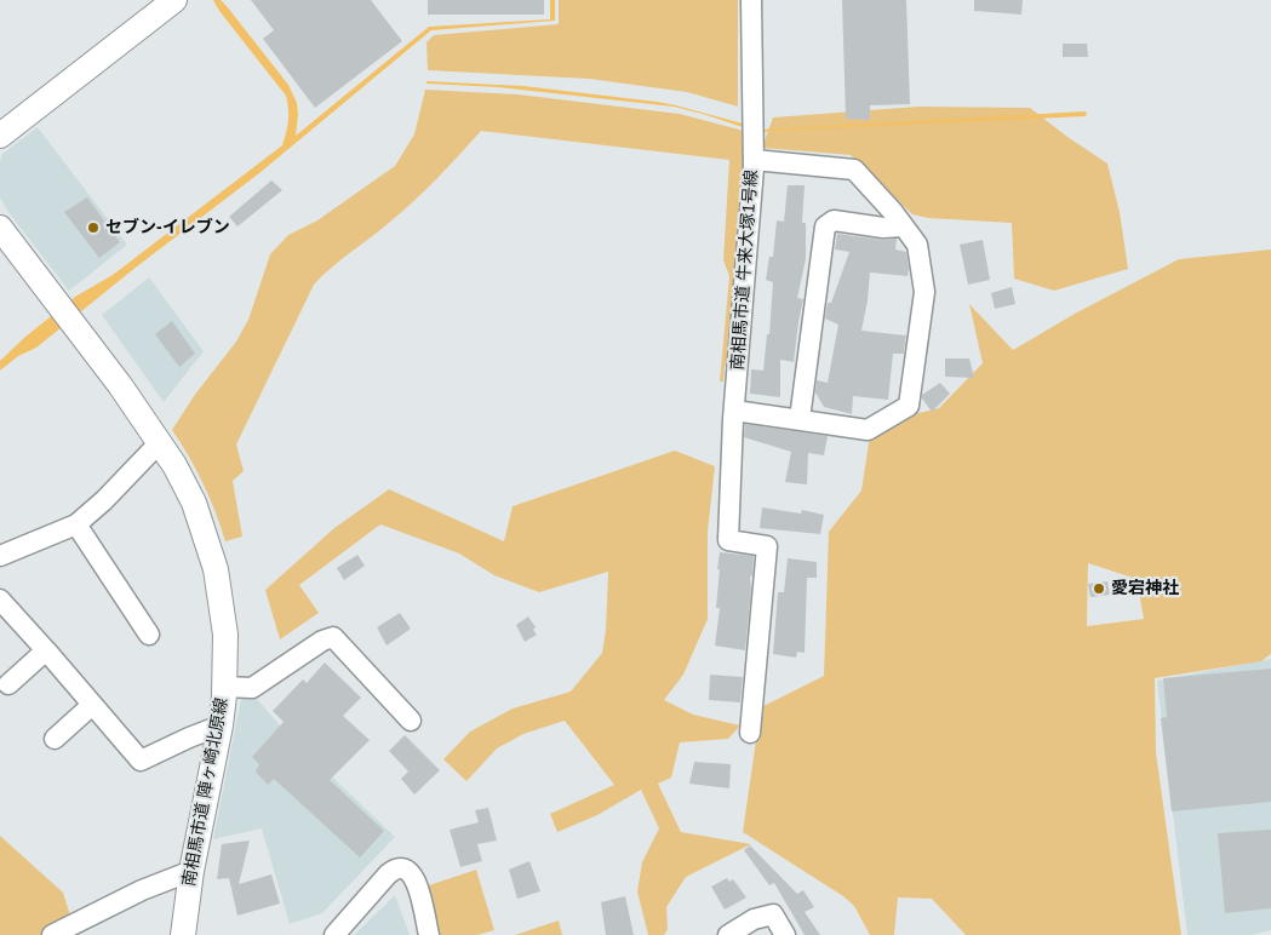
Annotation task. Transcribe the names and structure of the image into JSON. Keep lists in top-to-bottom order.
{
  "streets": {
    "street": ["南相馬市道 牛来大塚1号線", "南相馬市道 陣ヶ崎北原線"]
  },
  "places": ["セブン-イレブン", "愛宕神社"]
}
